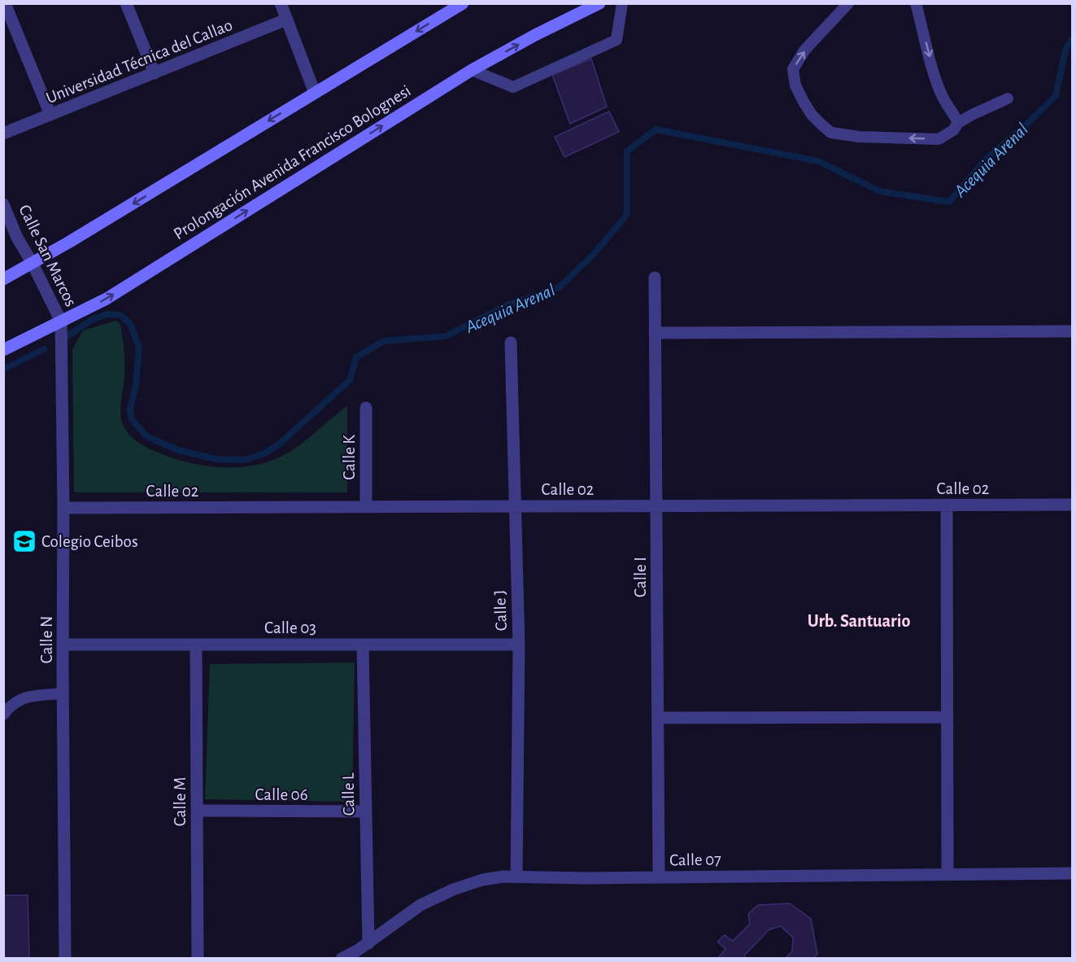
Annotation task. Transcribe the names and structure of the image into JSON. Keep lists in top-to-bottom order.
{
  "streets": {
    "main road": ["Prolongación Avenida Francisco Bolognesi"],
    "street": [
      "Universidad Técnica del Callao",
      "Calle San Marcos",
      "Calle K",
      "Calle 02",
      "Calle I",
      "Calle J",
      "Calle 03",
      "Calle N",
      "Calle 06",
      "Calle L",
      "Calle M",
      "Calle 07"
    ]
  },
  "crossings": [
    ["Prolongación Avenida Francisco Bolognesi", "Calle San Marcos"],
    ["Prolongación Avenida Francisco Bolognesi", "Calle N"],
    ["Calle San Marcos", "Calle N"],
    ["Calle K", "Calle 02"],
    ["Calle 02", "Calle I"],
    ["Calle 02", "Calle J"],
    ["Calle 02", "Calle N"],
    ["Calle I", "Calle 07"],
    ["Calle J", "Calle 03"],
    ["Calle J", "Calle 07"],
    ["Calle 03", "Calle N"],
    ["Calle 03", "Calle L"],
    ["Calle 03", "Calle M"],
    ["Calle 06", "Calle L"],
    ["Calle 06", "Calle M"],
    ["Calle L", "Calle 07"]
  ],
  "districts": ["Urb. Santuario"],
  "water": ["Acequia Arenal"],
  "places": {
    "school or university": ["Colegio Ceibos"]
  }
}
